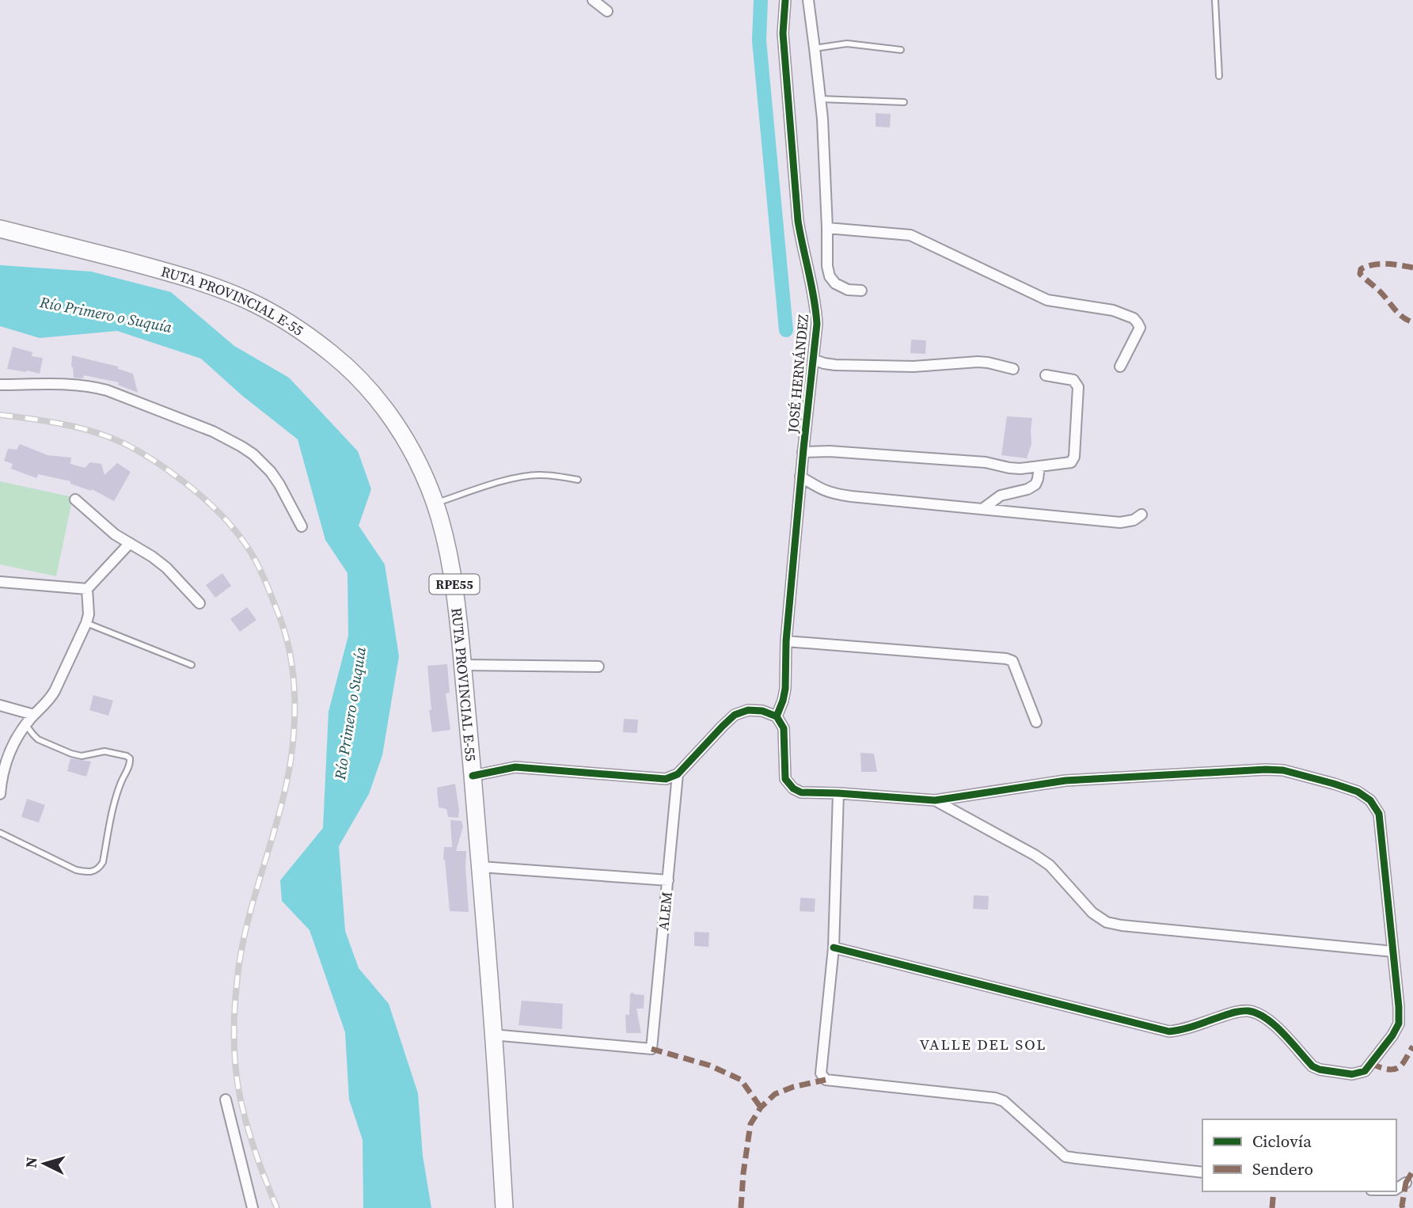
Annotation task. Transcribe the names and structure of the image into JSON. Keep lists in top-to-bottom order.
{
  "streets": {
    "main road": ["RUTA PROVINCIAL E-55", "RPE55"],
    "street": ["JOSÉ HERNÁNDEZ", "ALEM"]
  },
  "crossings": [
    ["RUTA PROVINCIAL E-55", "ALEM"]
  ],
  "districts": ["VALLE DEL SOL"],
  "water": ["Río Primero o Suquía"],
  "legend": ["Ciclovía", "Sendero"],
  "north": "left"
}
